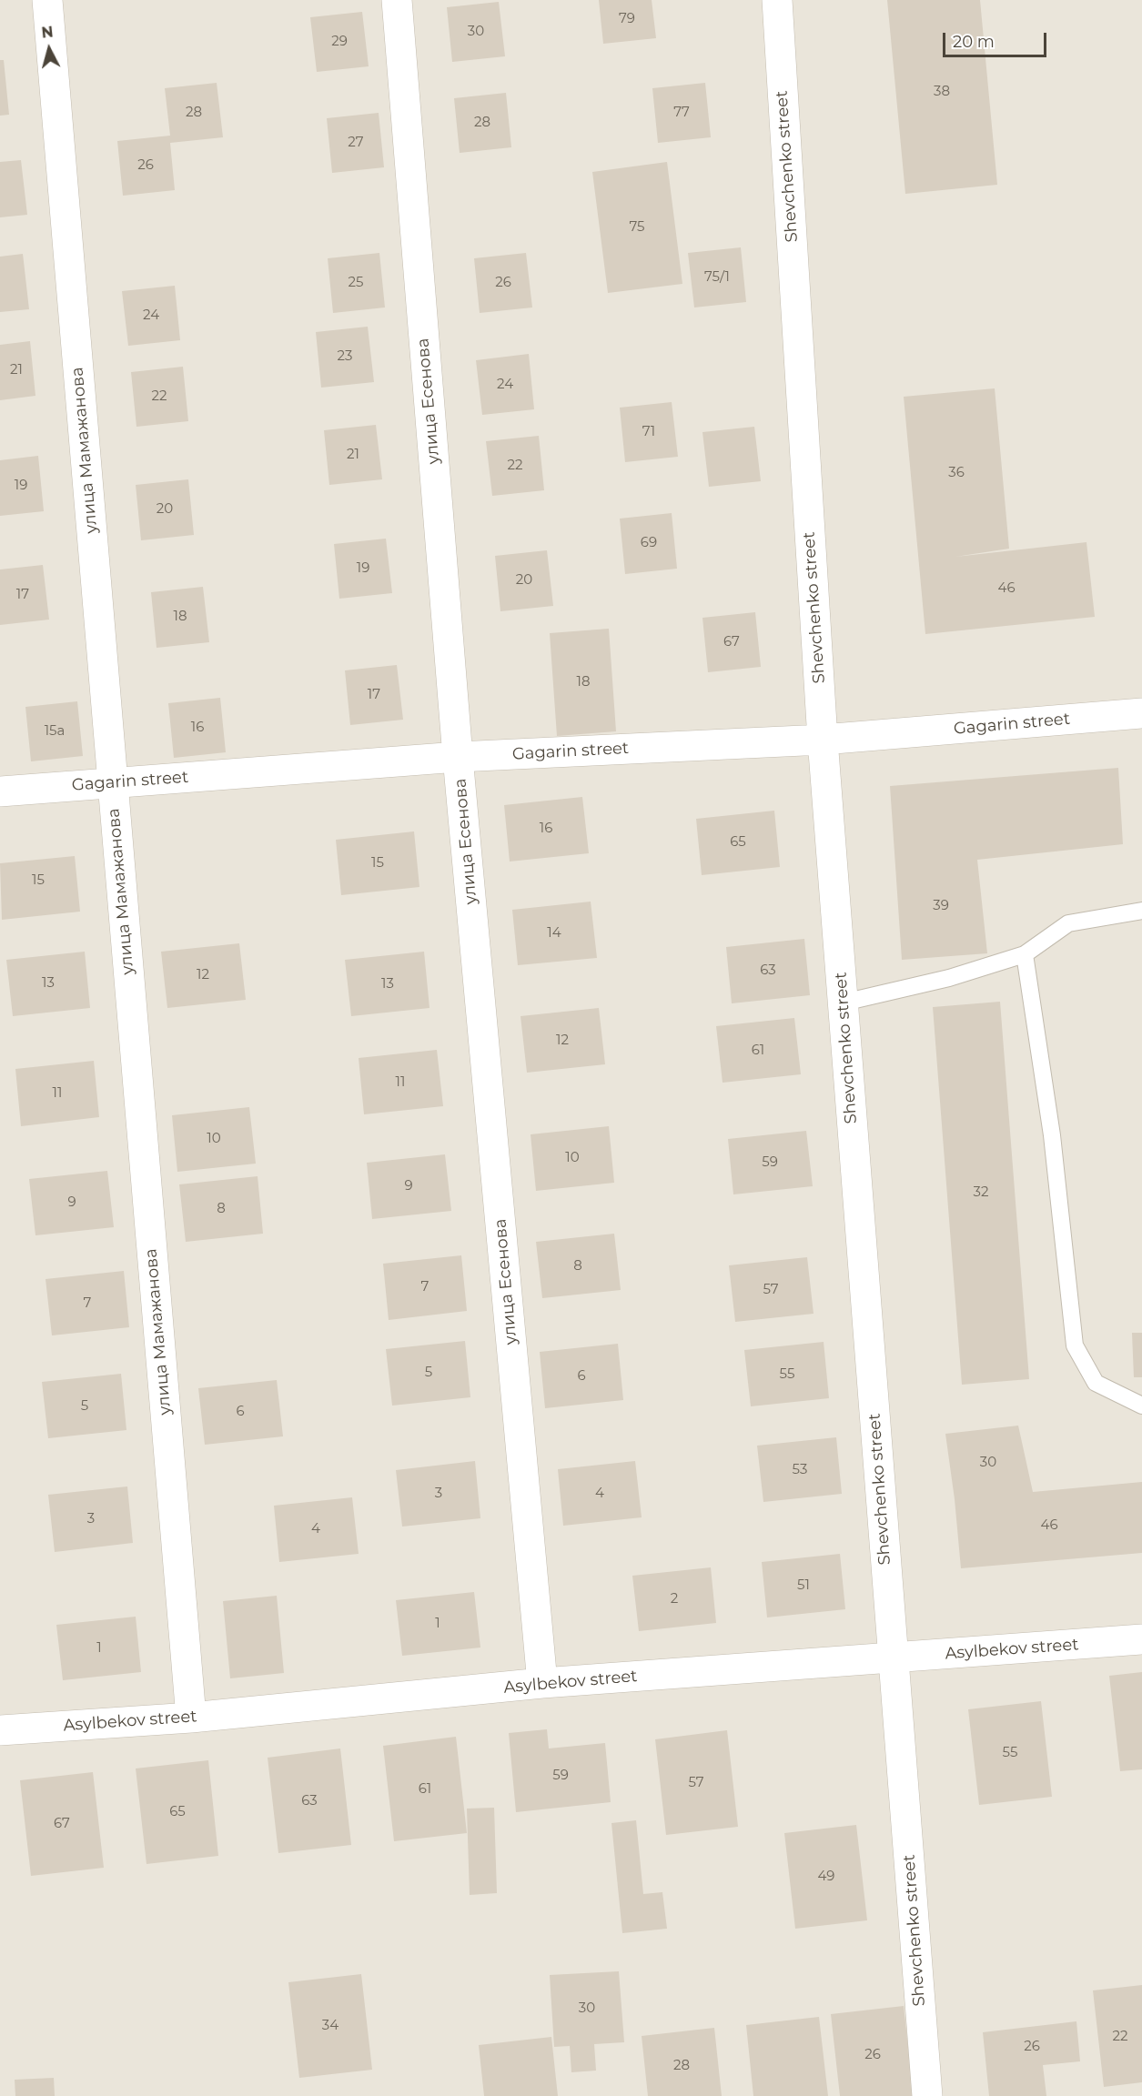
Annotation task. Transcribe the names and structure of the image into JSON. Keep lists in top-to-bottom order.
{
  "streets": {
    "street": [
      "Shevchenko street",
      "улица Есенова",
      "улица Мамажанова",
      "Gagarin street",
      "Asylbekov street"
    ]
  },
  "crossings": [
    ["Shevchenko street", "Gagarin street"],
    ["Shevchenko street", "Asylbekov street"],
    ["улица Есенова", "Gagarin street"],
    ["улица Есенова", "Asylbekov street"],
    ["улица Мамажанова", "Gagarin street"],
    ["улица Мамажанова", "Asylbekov street"]
  ],
  "house_numbers": [
    "79",
    "30",
    "29",
    "38",
    "28",
    "77",
    "28",
    "27",
    "26",
    "75",
    "75/1",
    "25",
    "26",
    "24",
    "23",
    "21",
    "24",
    "22",
    "71",
    "21",
    "22",
    "36",
    "19",
    "20",
    "69",
    "19",
    "20",
    "46",
    "17",
    "18",
    "67",
    "18",
    "17",
    "16",
    "15а",
    "16",
    "65",
    "15",
    "15",
    "39",
    "14",
    "63",
    "12",
    "13",
    "13",
    "12",
    "61",
    "11",
    "11",
    "10",
    "10",
    "59",
    "9",
    "32",
    "9",
    "8",
    "8",
    "7",
    "57",
    "7",
    "5",
    "55",
    "6",
    "5",
    "6",
    "30",
    "53",
    "3",
    "4",
    "3",
    "46",
    "4",
    "51",
    "2",
    "1",
    "1",
    "55",
    "59",
    "57",
    "61",
    "63",
    "65",
    "67",
    "49",
    "30",
    "34",
    "22",
    "26",
    "26",
    "28"
  ],
  "scale_bar": "20 m",
  "north": "top"
}
